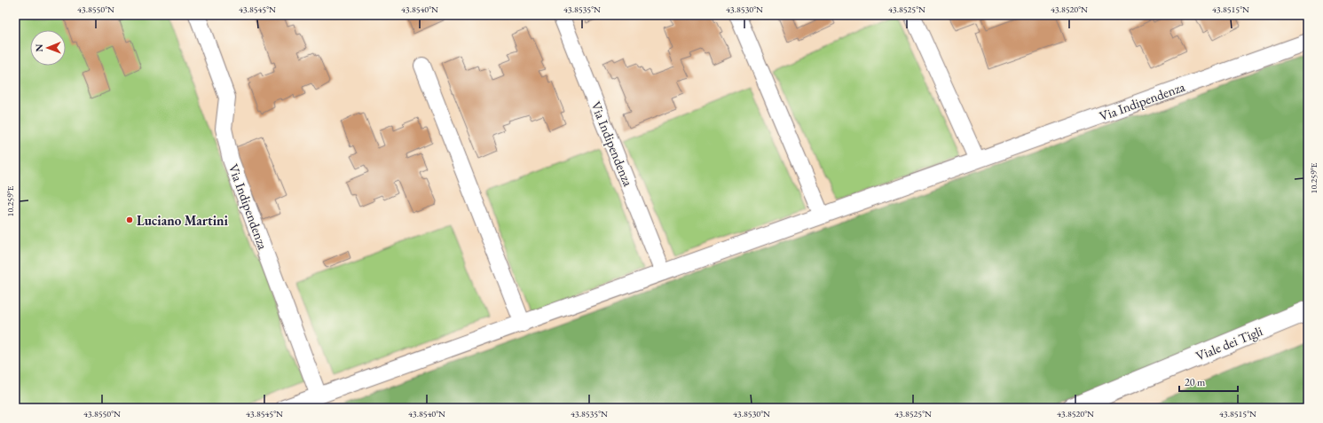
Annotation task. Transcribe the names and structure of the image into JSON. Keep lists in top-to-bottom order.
{
  "streets": {
    "street": ["Via Indipendenza", "Viale dei Tigli"]
  },
  "places": ["Luciano Martini"],
  "scale_bar": "20 m",
  "north": "left",
  "coordinates": [
    "43.8550°N",
    "43.8545°N",
    "43.8540°N",
    "43.8535°N",
    "43.8530°N",
    "43.8525°N",
    "43.8520°N",
    "43.8515°N",
    "10.259°E"
  ]
}
